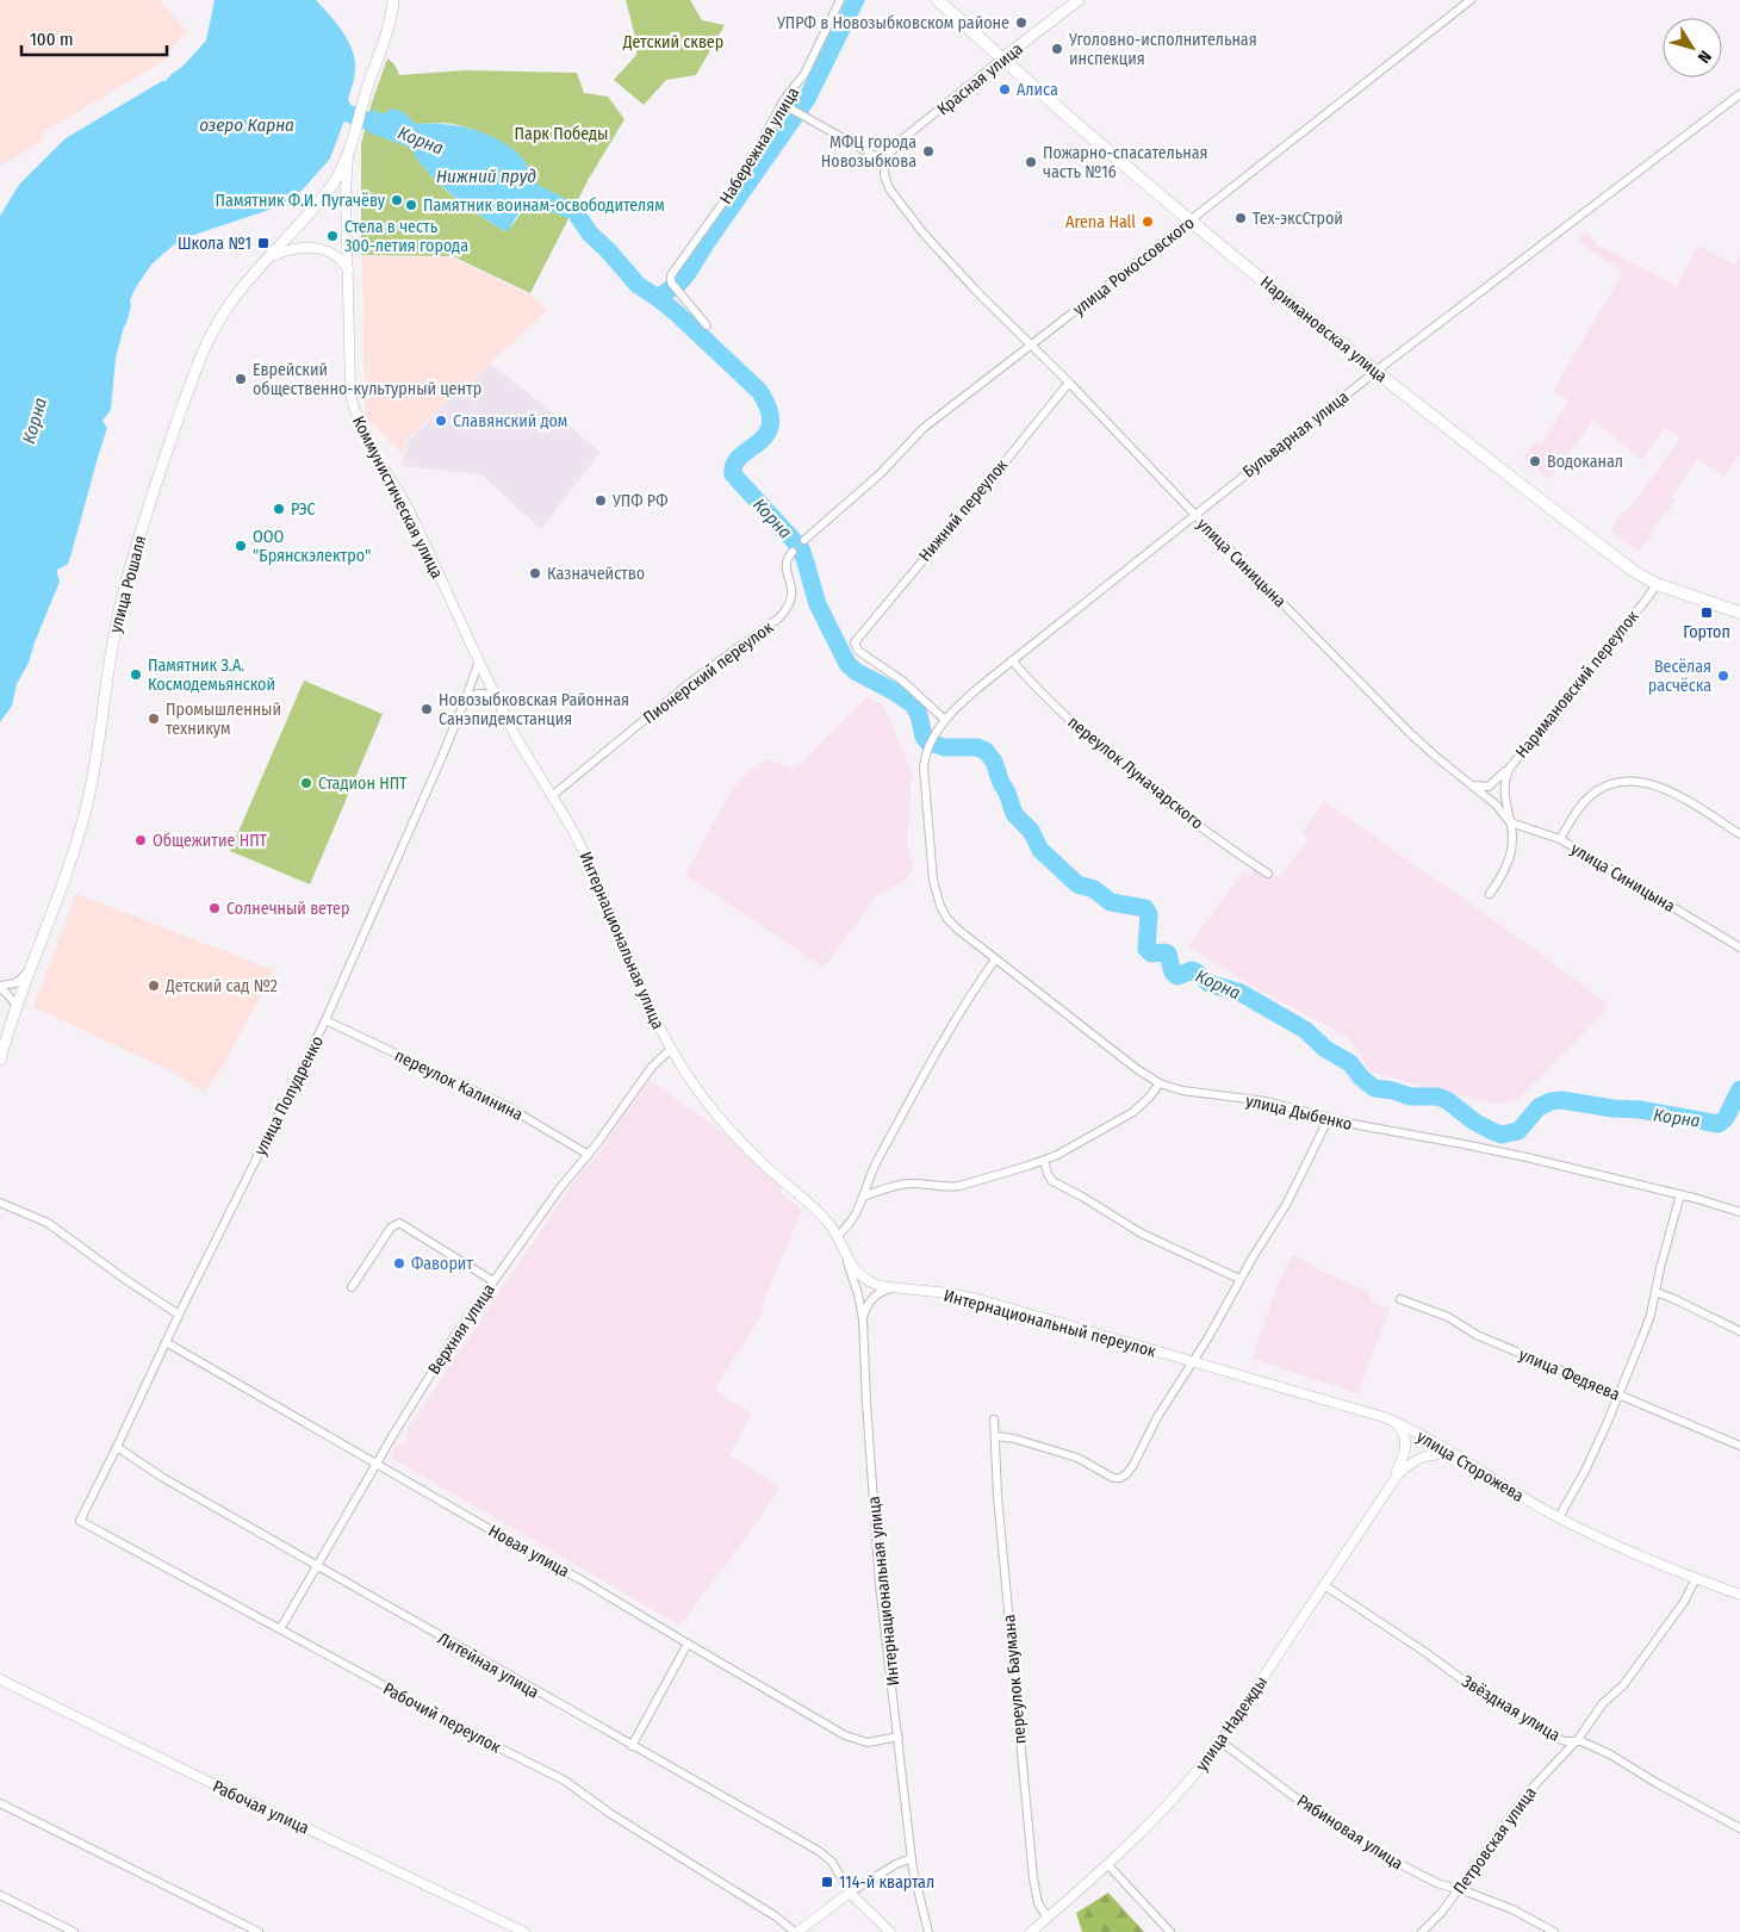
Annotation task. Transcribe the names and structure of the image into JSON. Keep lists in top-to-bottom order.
{
  "streets": {
    "main road": ["Красная улица", "Наримановская улица", "улица Рошаля"],
    "street": [
      "Набережная улица",
      "улица Рокоссовского",
      "Бульварная улица",
      "Коммунистическая улица",
      "Нижний переулок",
      "улица Синицына",
      "Пионерский переулок",
      "Наримановский переулок",
      "переулок Луначарского",
      "Интернациональная улица",
      "переулок Калинина",
      "улица Попудренко",
      "улица Дыбенко",
      "Интернациональный переулок",
      "Верхняя улица",
      "улица Федяева",
      "улица Сторожева",
      "Новая улица",
      "Литейная улица",
      "переулок Баумана",
      "Звёздная улица",
      "Рабочий переулок",
      "улица Надежды",
      "Рабочая улица",
      "Рябиновая улица",
      "Петровская улица"
    ]
  },
  "crossings": [
    ["Красная улица", "Наримановская улица"],
    ["Красная улица", "улица Синицына"],
    ["улица Рокоссовского", "Наримановская улица"],
    ["улица Рокоссовского", "улица Синицына"],
    ["Наримановская улица", "Бульварная улица"],
    ["Наримановская улица", "Наримановский переулок"],
    ["Бульварная улица", "Нижний переулок"],
    ["Бульварная улица", "улица Синицына"],
    ["Бульварная улица", "переулок Луначарского"],
    ["Бульварная улица", "улица Дыбенко"],
    ["Коммунистическая улица", "Интернациональная улица"],
    ["Коммунистическая улица", "улица Попудренко"],
    ["Нижний переулок", "улица Синицына"],
    ["улица Синицына", "Наримановский переулок"],
    ["Пионерский переулок", "Интернациональная улица"],
    ["Интернациональная улица", "улица Попудренко"],
    ["Интернациональная улица", "Интернациональный переулок"],
    ["Интернациональная улица", "Верхняя улица"],
    ["Интернациональная улица", "Новая улица"],
    ["переулок Калинина", "улица Попудренко"],
    ["переулок Калинина", "Верхняя улица"],
    ["улица Попудренко", "Новая улица"],
    ["улица Попудренко", "Литейная улица"],
    ["улица Попудренко", "Рабочий переулок"],
    ["Интернациональный переулок", "улица Сторожева"],
    ["Верхняя улица", "Новая улица"],
    ["Верхняя улица", "Литейная улица"],
    ["Верхняя улица", "Рабочий переулок"],
    ["улица Сторожева", "улица Надежды"],
    ["улица Сторожева", "Петровская улица"],
    ["переулок Баумана", "улица Надежды"],
    ["Звёздная улица", "улица Надежды"],
    ["Звёздная улица", "Петровская улица"],
    ["улица Надежды", "Рябиновая улица"],
    ["Рябиновая улица", "Петровская улица"]
  ],
  "water": ["озеро Карна", "Корна", "Нижний пруд"],
  "parks": ["Детский сквер", "Парк Победы"],
  "places": {
    "other": [
      "УПРФ в Новозыбковском районе",
      "Уголовно-исполнительная инспекция",
      "Алиса",
      "МФЦ города Новозыбкова",
      "Пожарно-спасательная часть №16",
      "Памятник Ф.И. Пугачёву",
      "Памятник воинам-освободителям",
      "Тех-эксСтрой",
      "Arena Hall",
      "Стела в честь 300-летия города",
      "Еврейский общественно-культурный центр",
      "Славянский дом",
      "Водоканал",
      "УПФ РФ",
      "РЭС",
      "ООО \"Брянскэлектро\"",
      "Казначейство",
      "Памятник З.А. Космодемьянской",
      "Весёлая расчёска",
      "Новозыбковская Районная Санэпидемстанция",
      "Промышленный техникум",
      "Стадион НПТ",
      "Общежитие НПТ",
      "Солнечный ветер",
      "Детский сад №2",
      "Фаворит"
    ],
    "transit": ["Школа №1", "Гортоп", "114-й квартал"]
  },
  "scale_bar": "100 m",
  "north": "bottom right"
}
